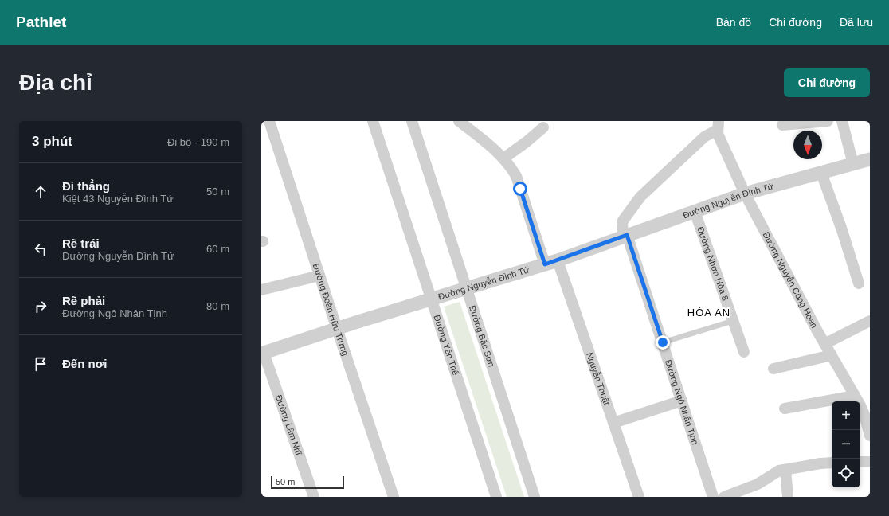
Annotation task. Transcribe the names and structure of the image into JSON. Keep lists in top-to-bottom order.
{
  "streets": {
    "street": [
      "Đường Nguyễn Đình Tứ",
      "Đường Nhơn Hòa 8",
      "Đường Nguyễn Công Hoan",
      "Đường Đoàn Hữu Trưng",
      "Đường Bắc Sơn",
      "Đường Yên Thế",
      "Nguyễn Thuật",
      "Đường Ngô Nhân Tịnh",
      "Đường Lâm Nhĩ"
    ]
  },
  "crossings": [
    ["Đường Nguyễn Đình Tứ", "Đường Nhơn Hòa 8"],
    ["Đường Nguyễn Đình Tứ", "Đường Nguyễn Công Hoan"],
    ["Đường Nguyễn Đình Tứ", "Đường Đoàn Hữu Trưng"],
    ["Đường Nguyễn Đình Tứ", "Đường Bắc Sơn"],
    ["Đường Nguyễn Đình Tứ", "Đường Yên Thế"],
    ["Đường Nguyễn Đình Tứ", "Nguyễn Thuật"],
    ["Đường Nguyễn Đình Tứ", "Đường Ngô Nhân Tịnh"],
    ["Đường Nguyễn Đình Tứ", "Đường Lâm Nhĩ"],
    ["Đường Nguyễn Công Hoan", "Đường Ngô Nhân Tịnh"]
  ],
  "districts": ["HÒA AN"],
  "scale_bar": "50 m",
  "north": "bottom",
  "page": {
    "header": "Pathlet",
    "nav": ["Bản đồ", "Chỉ đường", "Đã lưu"],
    "buttons": "Chỉ đường",
    "title": "Địa chỉ",
    "heading": ["3 phút", "Đi bộ · 190 m"],
    "list": [
      ["Đi thẳng", "Kiệt 43 Nguyễn Đình Tứ", "50 m"],
      ["Rẽ trái", "Đường Nguyễn Đình Tứ", "60 m"],
      ["Rẽ phải", "Đường Ngô Nhân Tịnh", "80 m"],
      "Đến nơi"
    ],
    "map_buttons": ["+", "−"],
    "scale": "50 m"
  }
}
